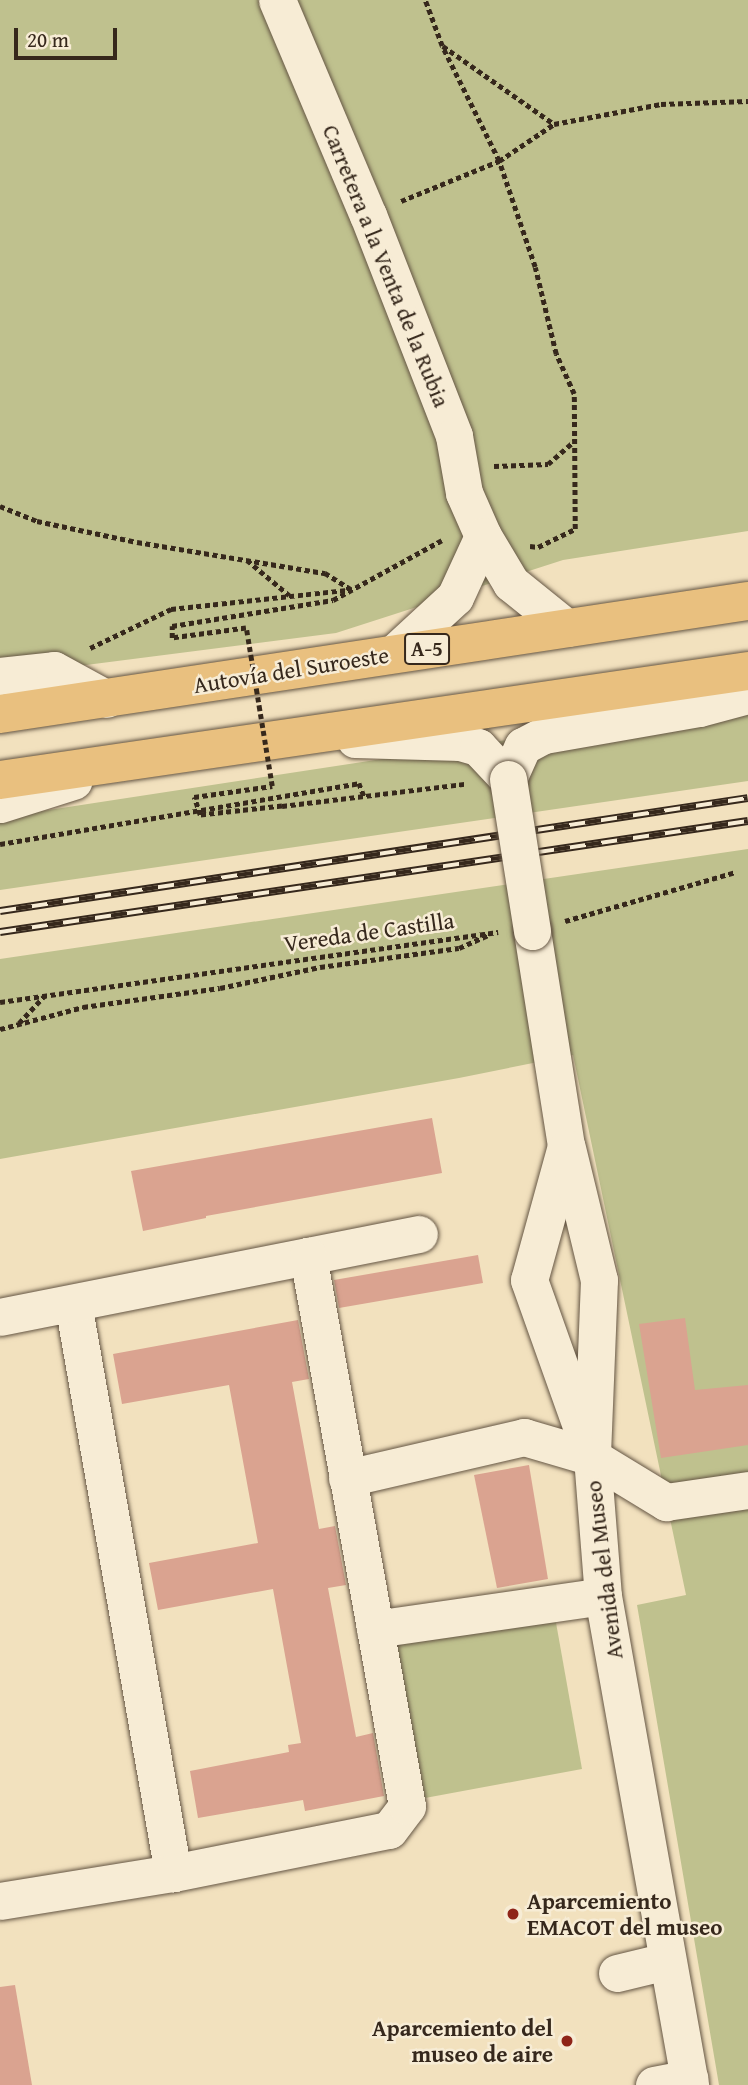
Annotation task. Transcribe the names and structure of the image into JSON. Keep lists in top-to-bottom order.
{
  "streets": {
    "highway": ["A-5", "Autovía del Suroeste"],
    "street": ["Carretera a la Venta de la Rubia", "Avenida del Museo"],
    "path": ["Vereda de Castilla"]
  },
  "crossings": [
    ["Carretera a la Venta de la Rubia", "Autovía del Suroeste"],
    ["Vereda de Castilla", "Avenida del Museo"]
  ],
  "places": ["Aparcemiento EMACOT del museo", "Aparcemiento del museo de aire"],
  "scale_bar": "20 m"
}
